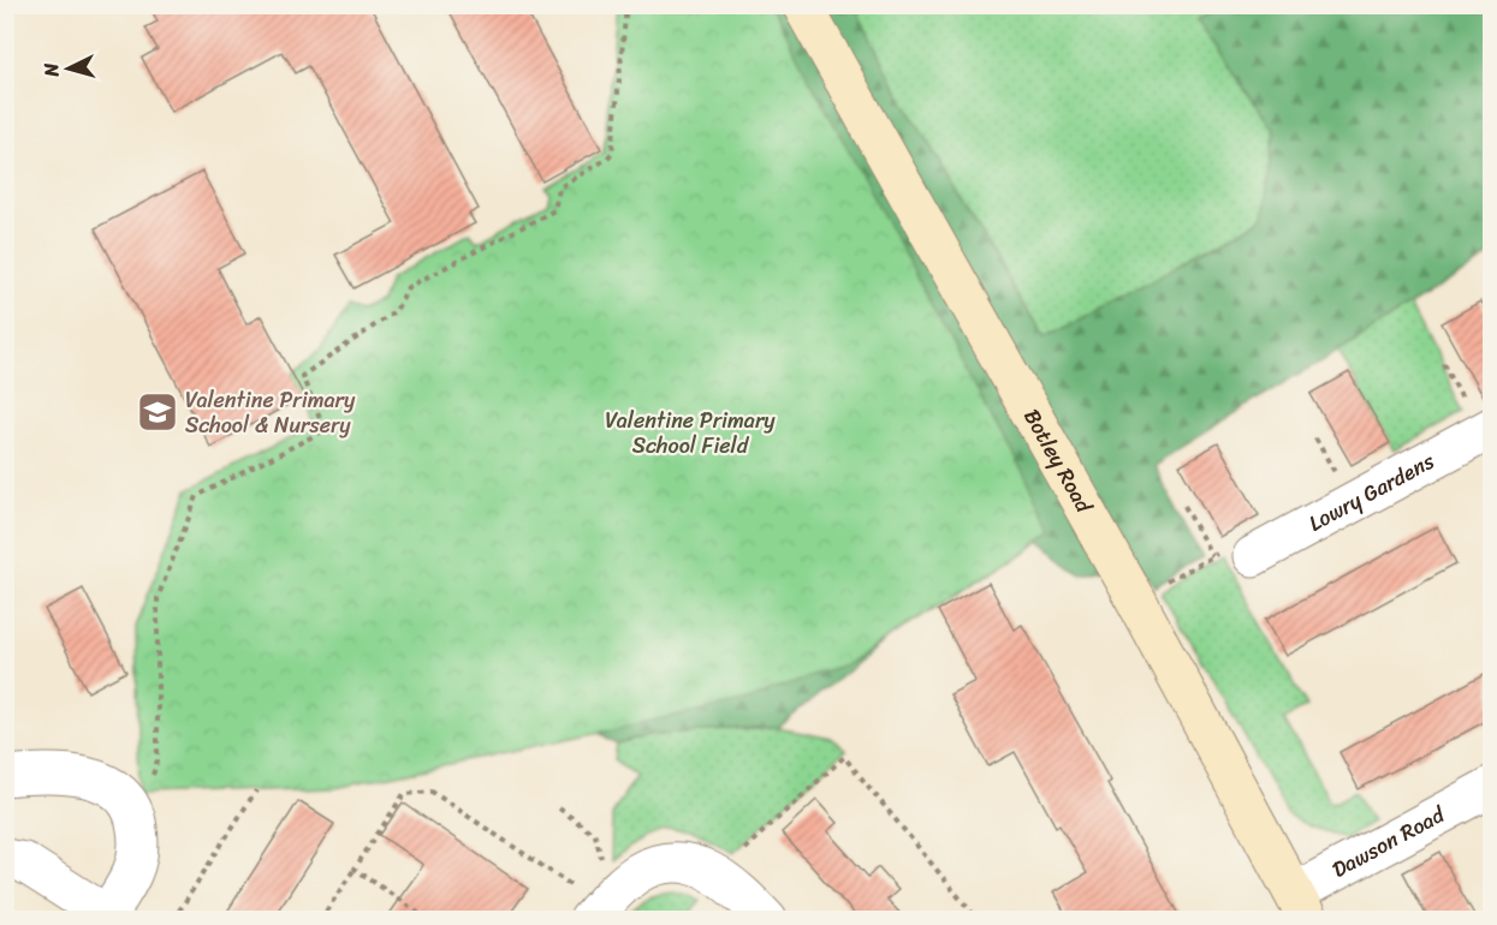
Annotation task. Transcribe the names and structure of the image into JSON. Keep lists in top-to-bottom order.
{
  "streets": {
    "main road": ["Botley Road"],
    "street": ["Lowry Gardens", "Dawson Road"]
  },
  "crossings": [
    ["Botley Road", "Dawson Road"]
  ],
  "parks": ["Valentine Primary School Field"],
  "places": {
    "school or university": ["Valentine Primary School & Nursery"]
  },
  "north": "left"
}
